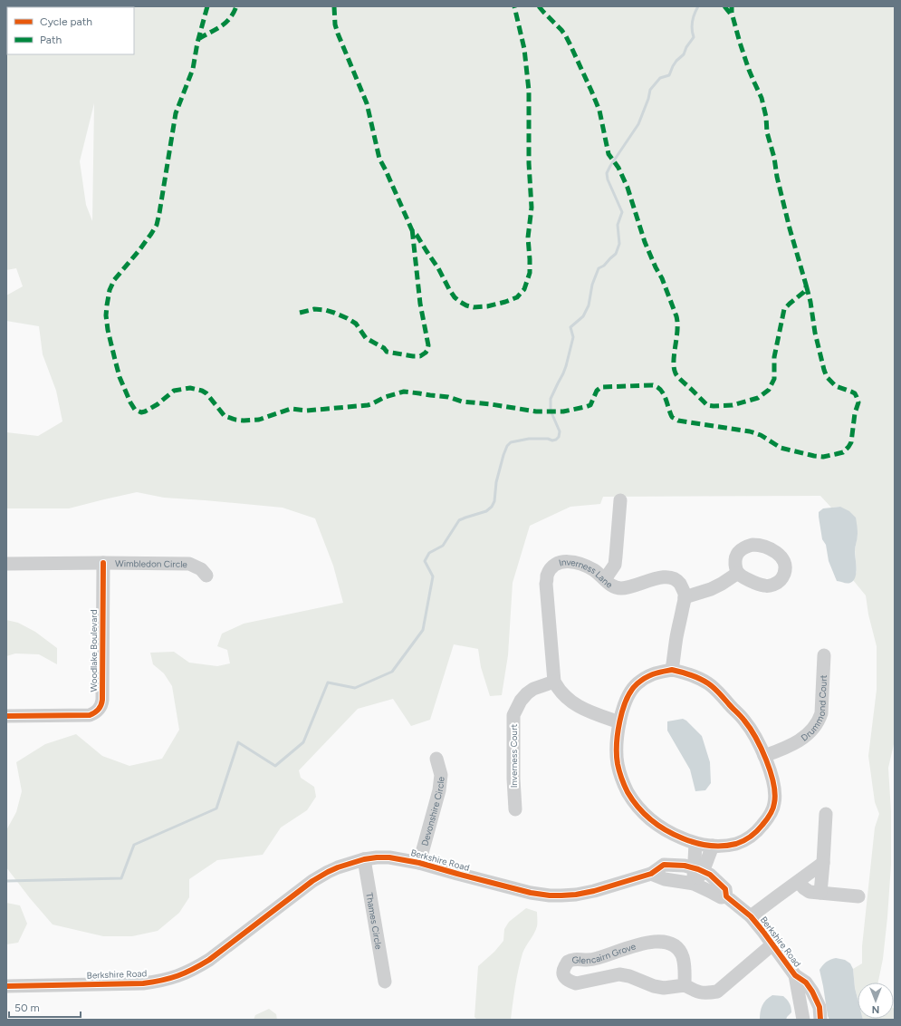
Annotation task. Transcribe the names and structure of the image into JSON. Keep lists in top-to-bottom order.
{
  "streets": {
    "street": [
      "Wimbledon Circle",
      "Inverness Lane",
      "Woodlake Boulevard",
      "Drummond Court",
      "Inverness Court",
      "Devonshire Circle",
      "Berkshire Road",
      "Thames Circle",
      "Glencairn Grove"
    ]
  },
  "crossings": [
    ["Wimbledon Circle", "Woodlake Boulevard"],
    ["Inverness Lane", "Inverness Court"],
    ["Devonshire Circle", "Berkshire Road"],
    ["Berkshire Road", "Thames Circle"]
  ],
  "legend": ["Cycle path", "Path"],
  "scale_bar": "50 m",
  "north": "bottom"
}
